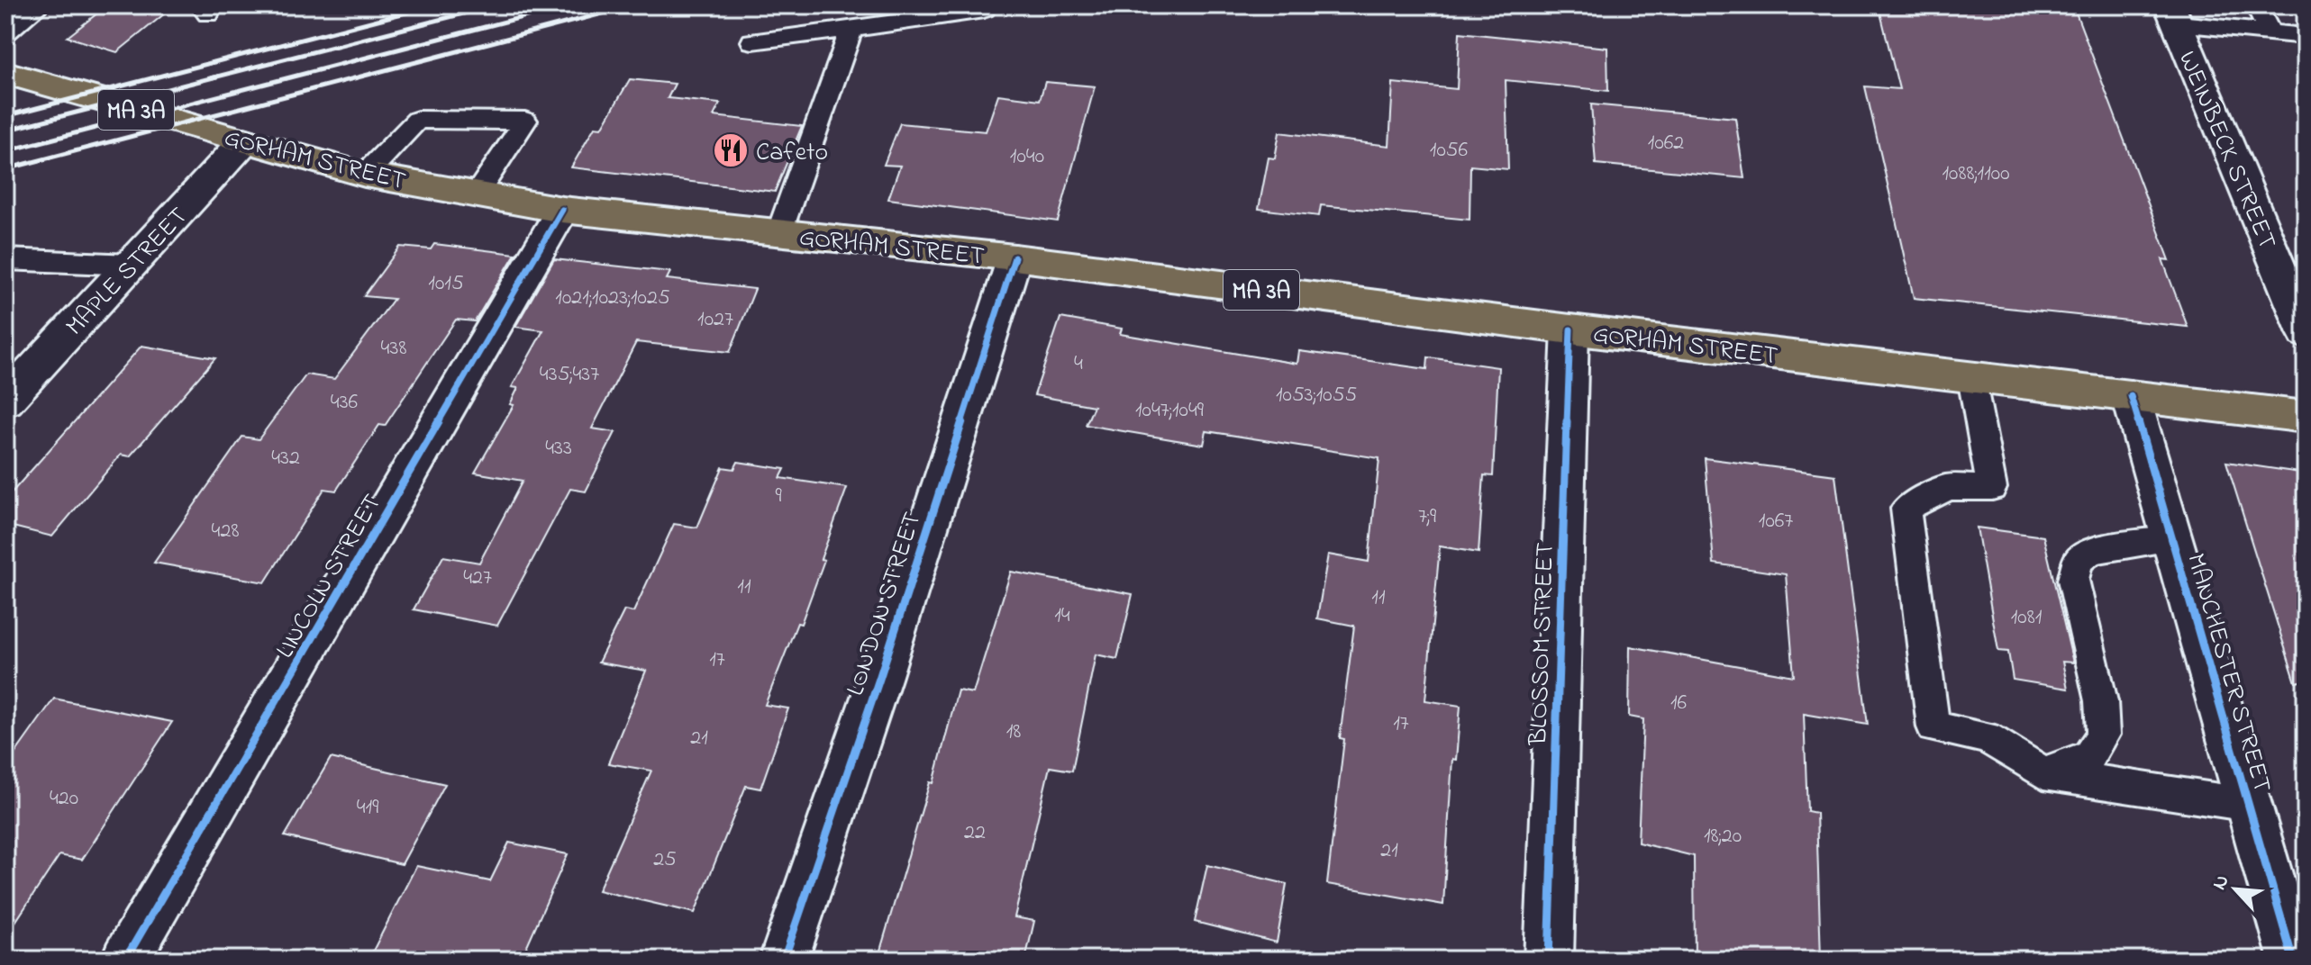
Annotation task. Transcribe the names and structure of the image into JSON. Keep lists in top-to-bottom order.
{
  "streets": {
    "main road": ["MA 3A", "GORHAM STREET"],
    "street": [
      "WEINBECK STREET",
      "MAPLE STREET",
      "LINCOLN STREET",
      "LONDON STREET",
      "BLOSSOM STREET",
      "MANCHESTER STREET"
    ]
  },
  "crossings": [
    ["GORHAM STREET", "MAPLE STREET"],
    ["GORHAM STREET", "LINCOLN STREET"],
    ["GORHAM STREET", "LONDON STREET"],
    ["GORHAM STREET", "BLOSSOM STREET"],
    ["GORHAM STREET", "MANCHESTER STREET"]
  ],
  "places": {
    "restaurant": ["Cafeto"]
  },
  "house_numbers": [
    "1062",
    "1056",
    "1040",
    "1088;1100",
    "1015",
    "1021;1023;1025",
    "1027",
    "438",
    "4",
    "435;437",
    "1053;1055",
    "436",
    "1047;1049",
    "433",
    "432",
    "9",
    "7;9",
    "1067",
    "428",
    "427",
    "11",
    "11",
    "14",
    "1081",
    "17",
    "16",
    "17",
    "18",
    "21",
    "420",
    "419",
    "22",
    "18;20",
    "21",
    "25"
  ],
  "north": "top left"
}
